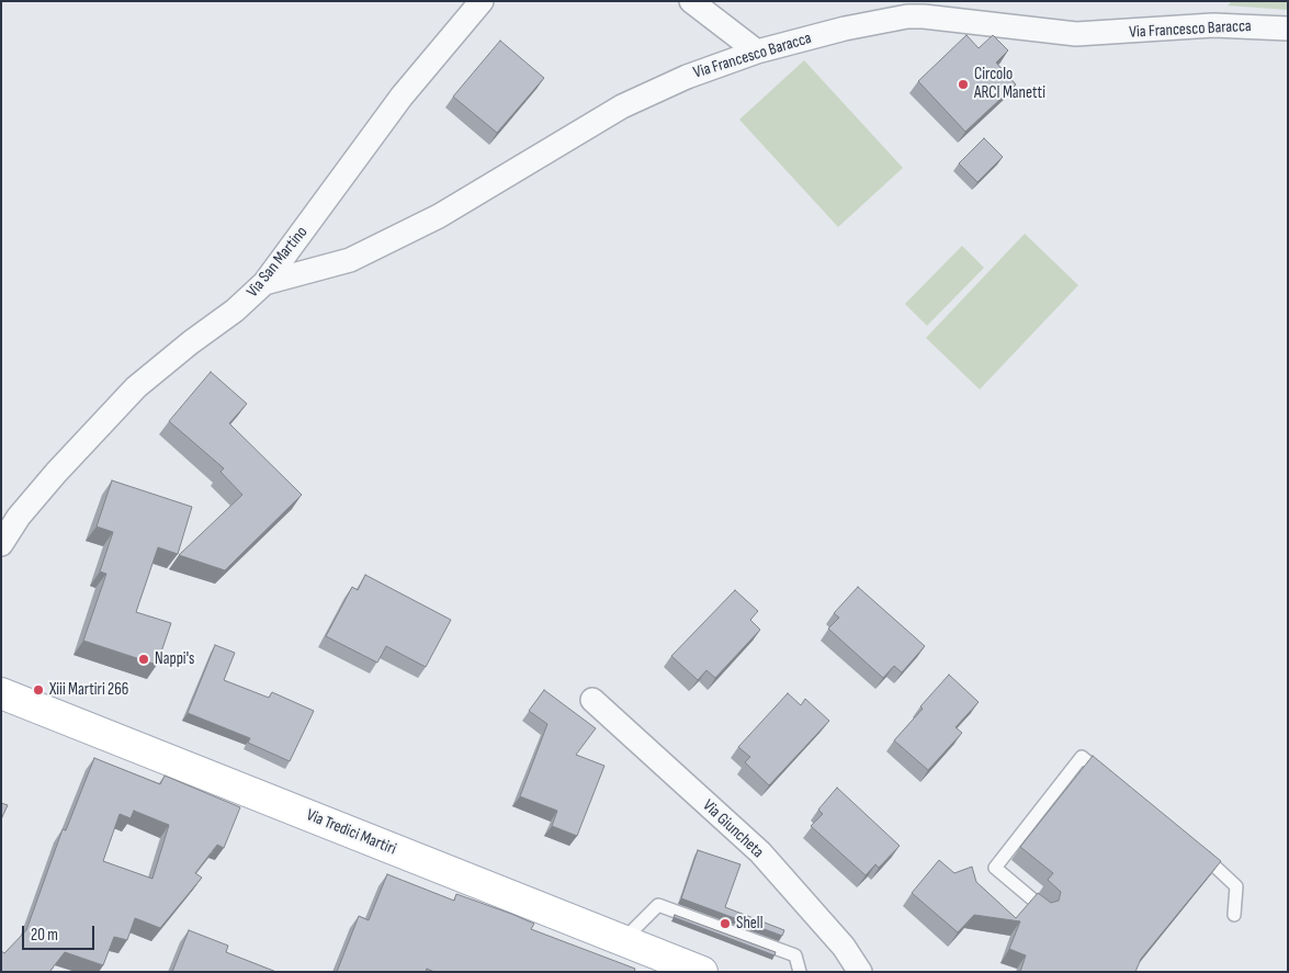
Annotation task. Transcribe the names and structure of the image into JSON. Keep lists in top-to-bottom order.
{
  "streets": {
    "main road": ["Via Tredici Martiri"],
    "street": ["Via Francesco Baracca", "Via San Martino", "Via Giuncheta"]
  },
  "crossings": [
    ["Via Francesco Baracca", "Via San Martino"]
  ],
  "places": [
    "Circolo ARCI Manetti",
    "Nappi's",
    "Xiii Martiri 266",
    "Shell"
  ],
  "scale_bar": "20 m"
}
